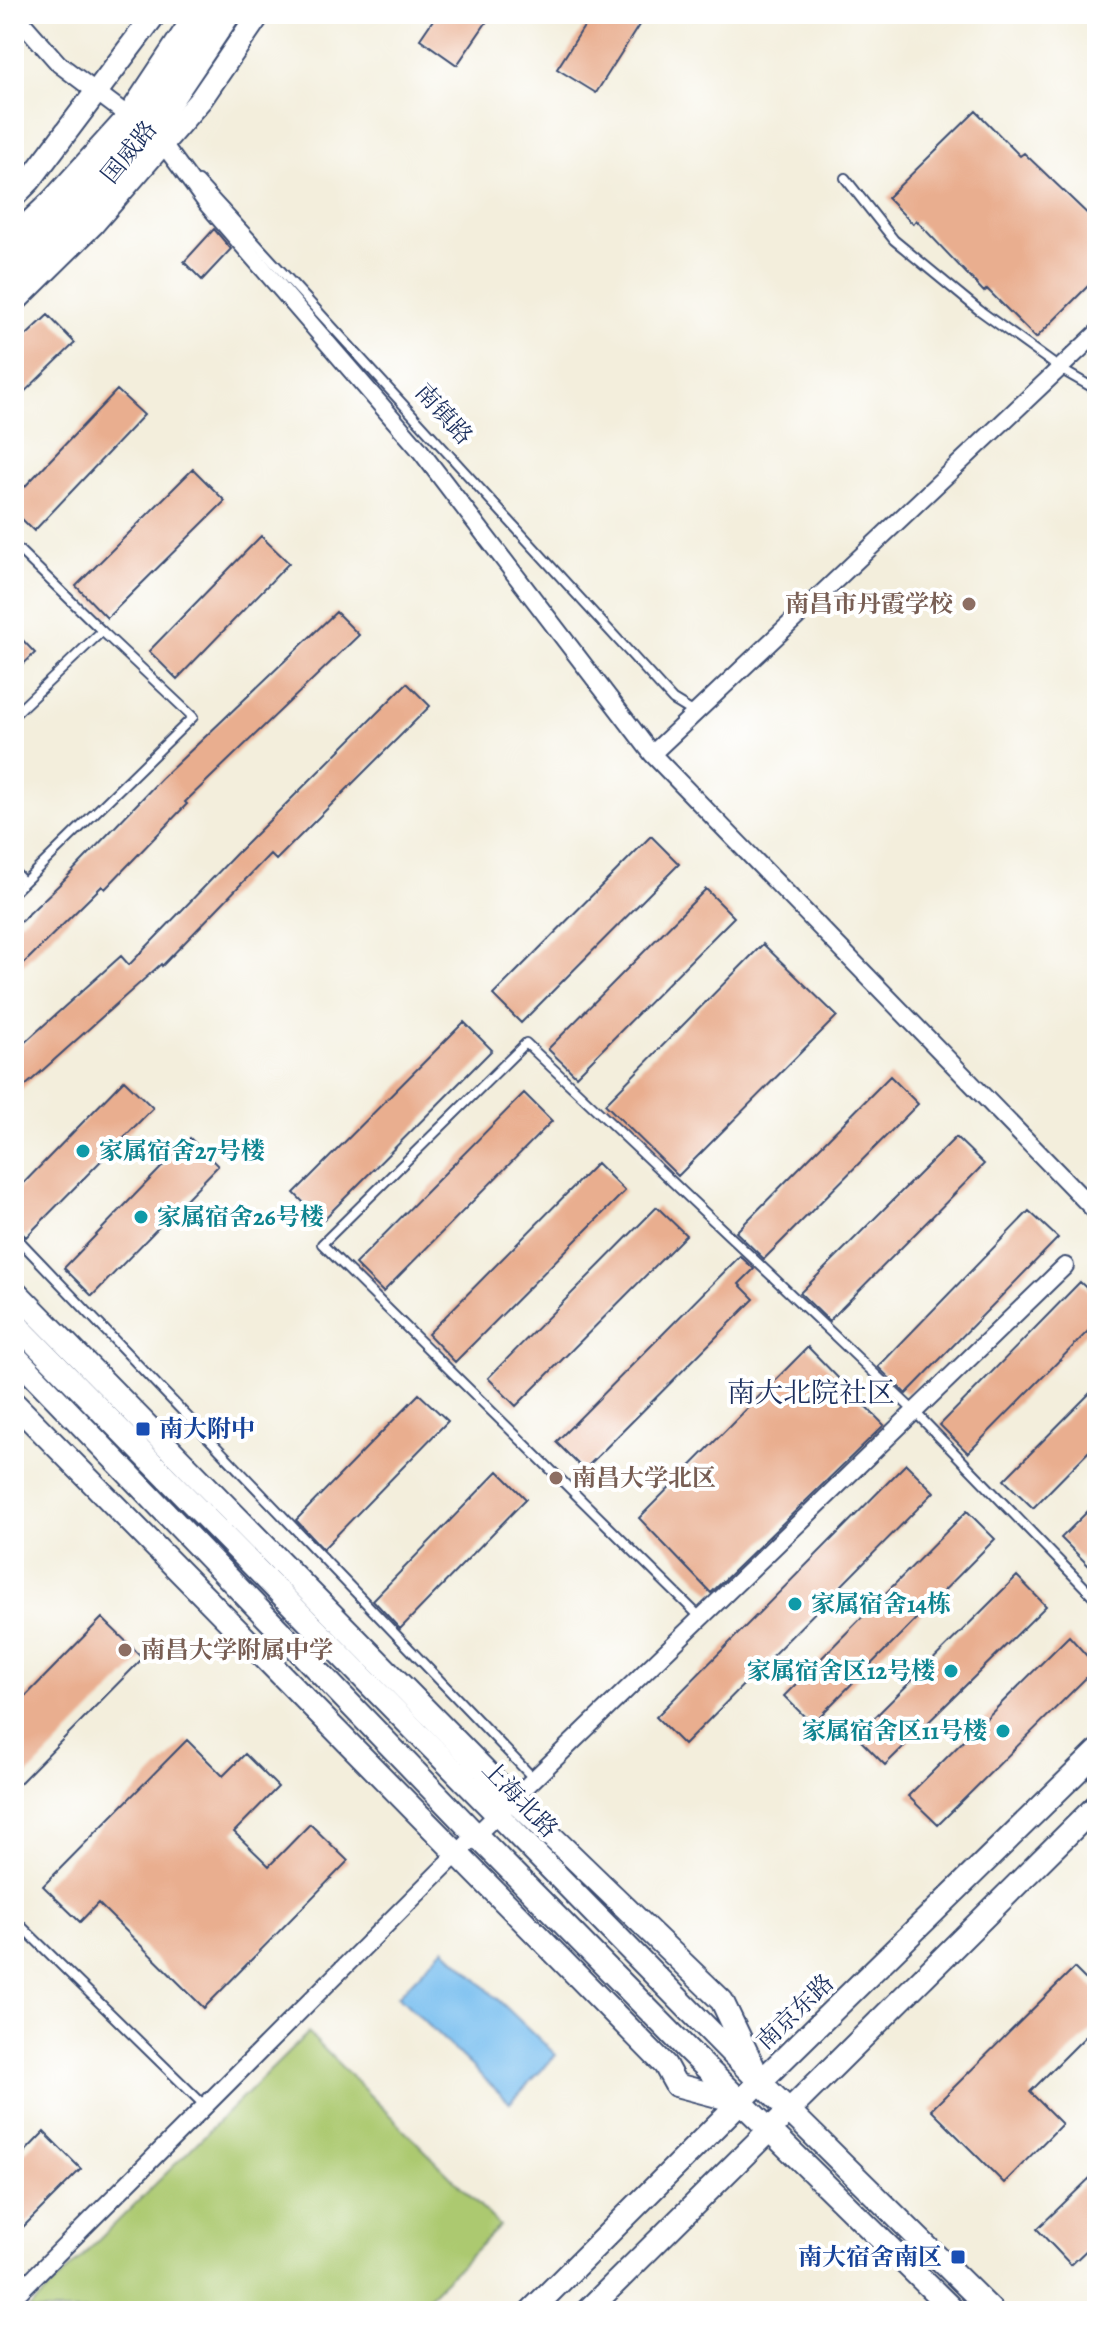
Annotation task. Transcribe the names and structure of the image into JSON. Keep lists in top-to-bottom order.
{
  "streets": {
    "main road": ["国威路", "上海北路", "南京东路"],
    "lane": ["南镇路"]
  },
  "crossings": [
    ["国威路", "南镇路"],
    ["上海北路", "南京东路"]
  ],
  "districts": ["南大北院社区"],
  "places": {
    "other": [
      "南昌市丹霞学校",
      "家属宿舍27号楼",
      "家属宿舍26号楼",
      "南昌大学北区",
      "家属宿舍14栋",
      "南昌大学附属中学",
      "家属宿舍区12号楼",
      "家属宿舍区11号楼"
    ],
    "transit": ["南大附中", "南大宿舍南区"]
  }
}
